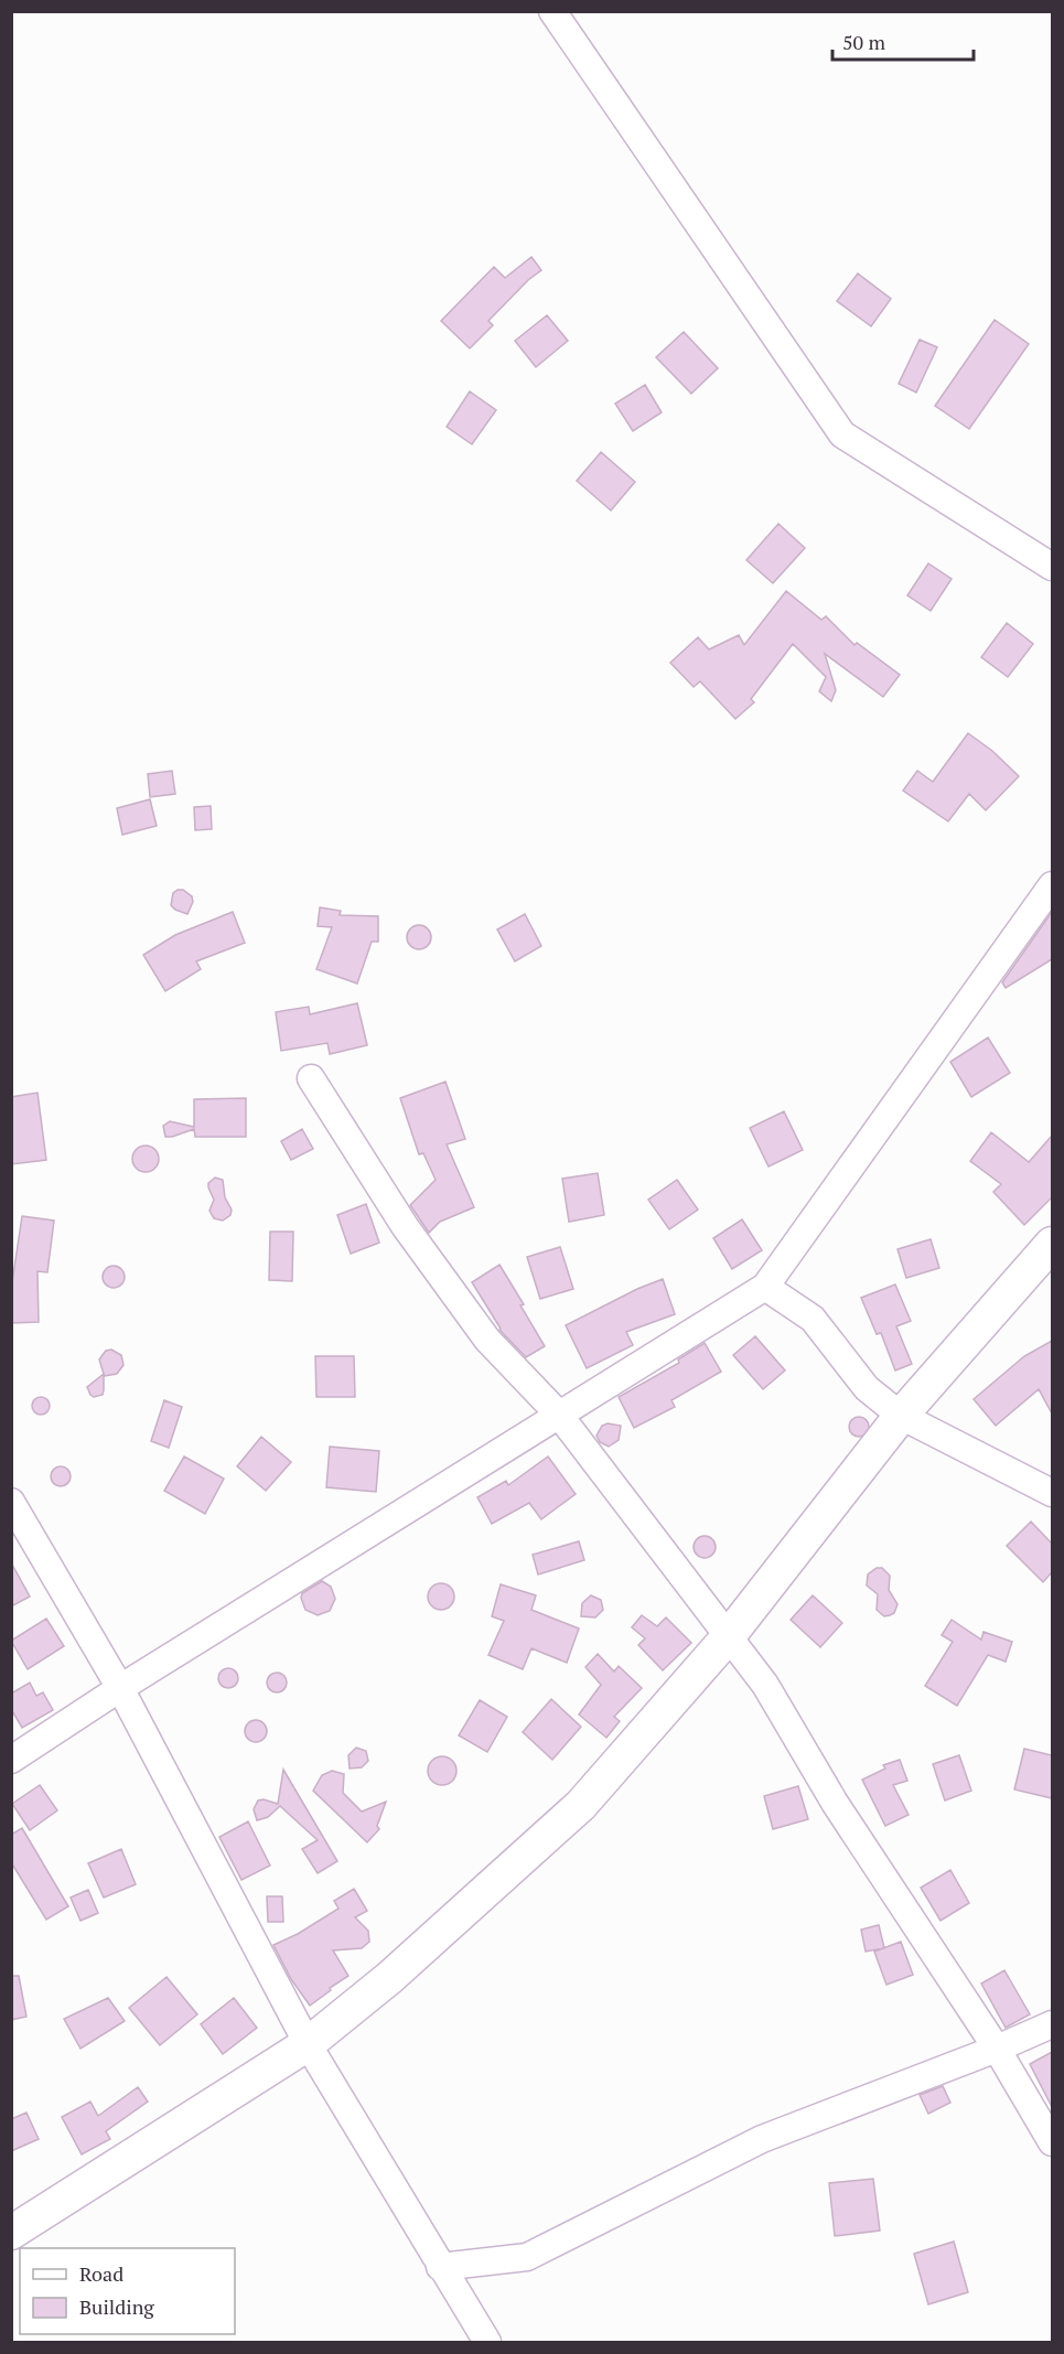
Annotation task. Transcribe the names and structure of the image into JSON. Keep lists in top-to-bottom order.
{
  "legend": ["Road", "Building"],
  "scale_bar": "50 m"
}
